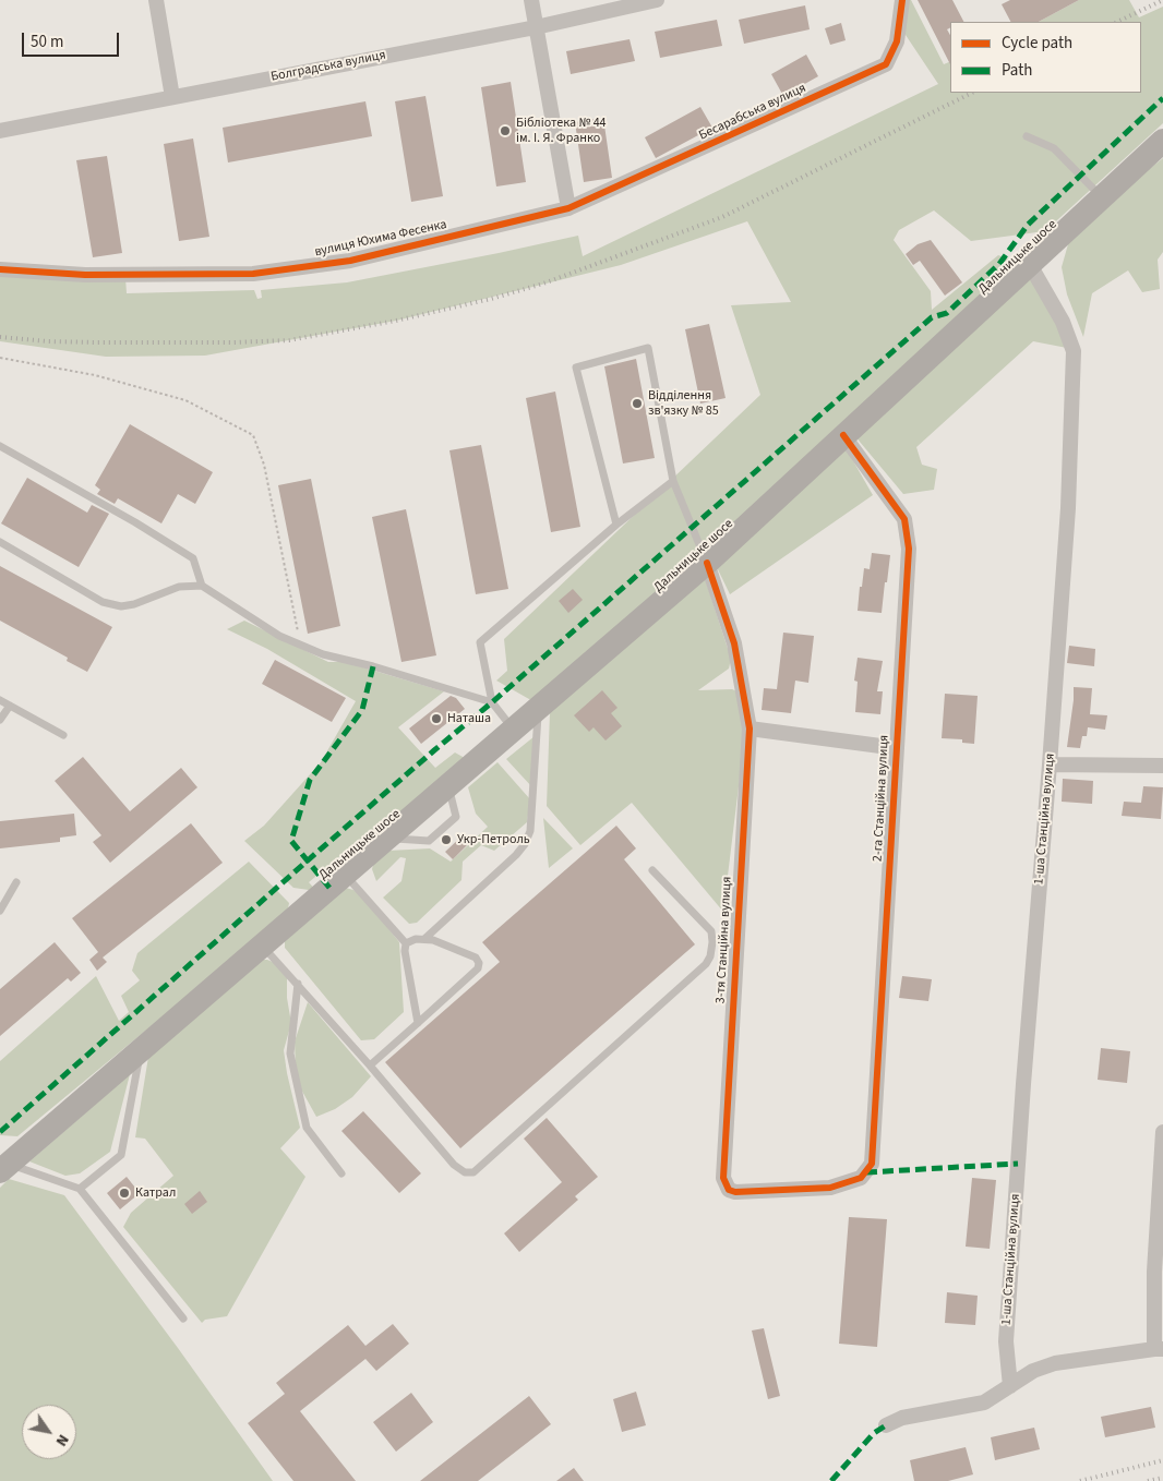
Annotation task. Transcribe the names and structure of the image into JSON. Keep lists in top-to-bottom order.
{
  "streets": {
    "main road": ["Дальницьке шосе"],
    "street": [
      "Болградська вулиця",
      "Бесарабська вулиця",
      "вулиця Юхима Фесенка",
      "2-га Станційна вулиця",
      "1-ша Станційна вулиця",
      "3-тя Станційна вулиця"
    ]
  },
  "crossings": [
    ["Бесарабська вулиця", "вулиця Юхима Фесенка"],
    ["Дальницьке шосе", "2-га Станційна вулиця"],
    ["Дальницьке шосе", "1-ша Станційна вулиця"],
    ["Дальницьке шосе", "3-тя Станційна вулиця"],
    ["2-га Станційна вулиця", "3-тя Станційна вулиця"]
  ],
  "places": [
    "Бібліотека № 44 ім. І. Я. Франко",
    "Відділення зв'язку № 85",
    "Наташа",
    "Укр-Петроль",
    "Катрал"
  ],
  "legend": ["Cycle path", "Path"],
  "scale_bar": "50 m",
  "north": "bottom right"
}
